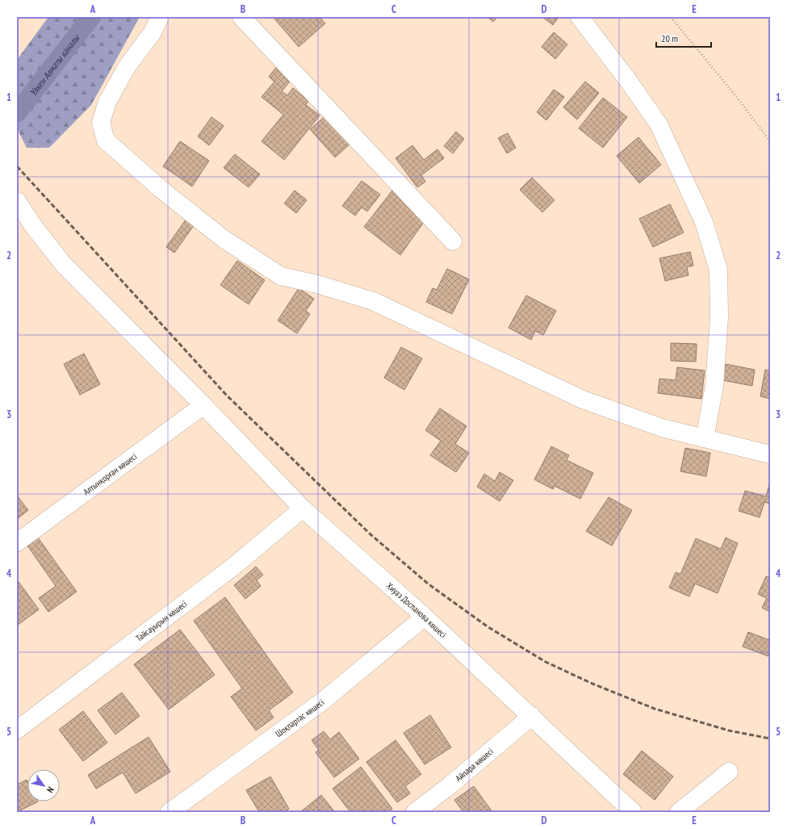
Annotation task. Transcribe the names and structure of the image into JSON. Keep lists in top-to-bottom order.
{
  "streets": {
    "street": [
      "Алтынқорған көшесі",
      "Хиуаз Доспанова көшесі",
      "Тайсауырын көшесі",
      "Шоқпартас көшесі",
      "Айпара көшесі"
    ]
  },
  "crossings": [
    ["Алтынқорған көшесі", "Хиуаз Доспанова көшесі"],
    ["Хиуаз Доспанова көшесі", "Тайсауырын көшесі"],
    ["Хиуаз Доспанова көшесі", "Шоқпартас көшесі"],
    ["Хиуаз Доспанова көшесі", "Айпара көшесі"]
  ],
  "water": ["Үлкен Алматы каналы"],
  "scale_bar": "20 m",
  "north": "bottom right",
  "grid": {
    "columns": [
      "A",
      "B",
      "C",
      "D",
      "E"
    ],
    "rows": [
      "1",
      "2",
      "3",
      "4",
      "5"
    ]
  }
}
